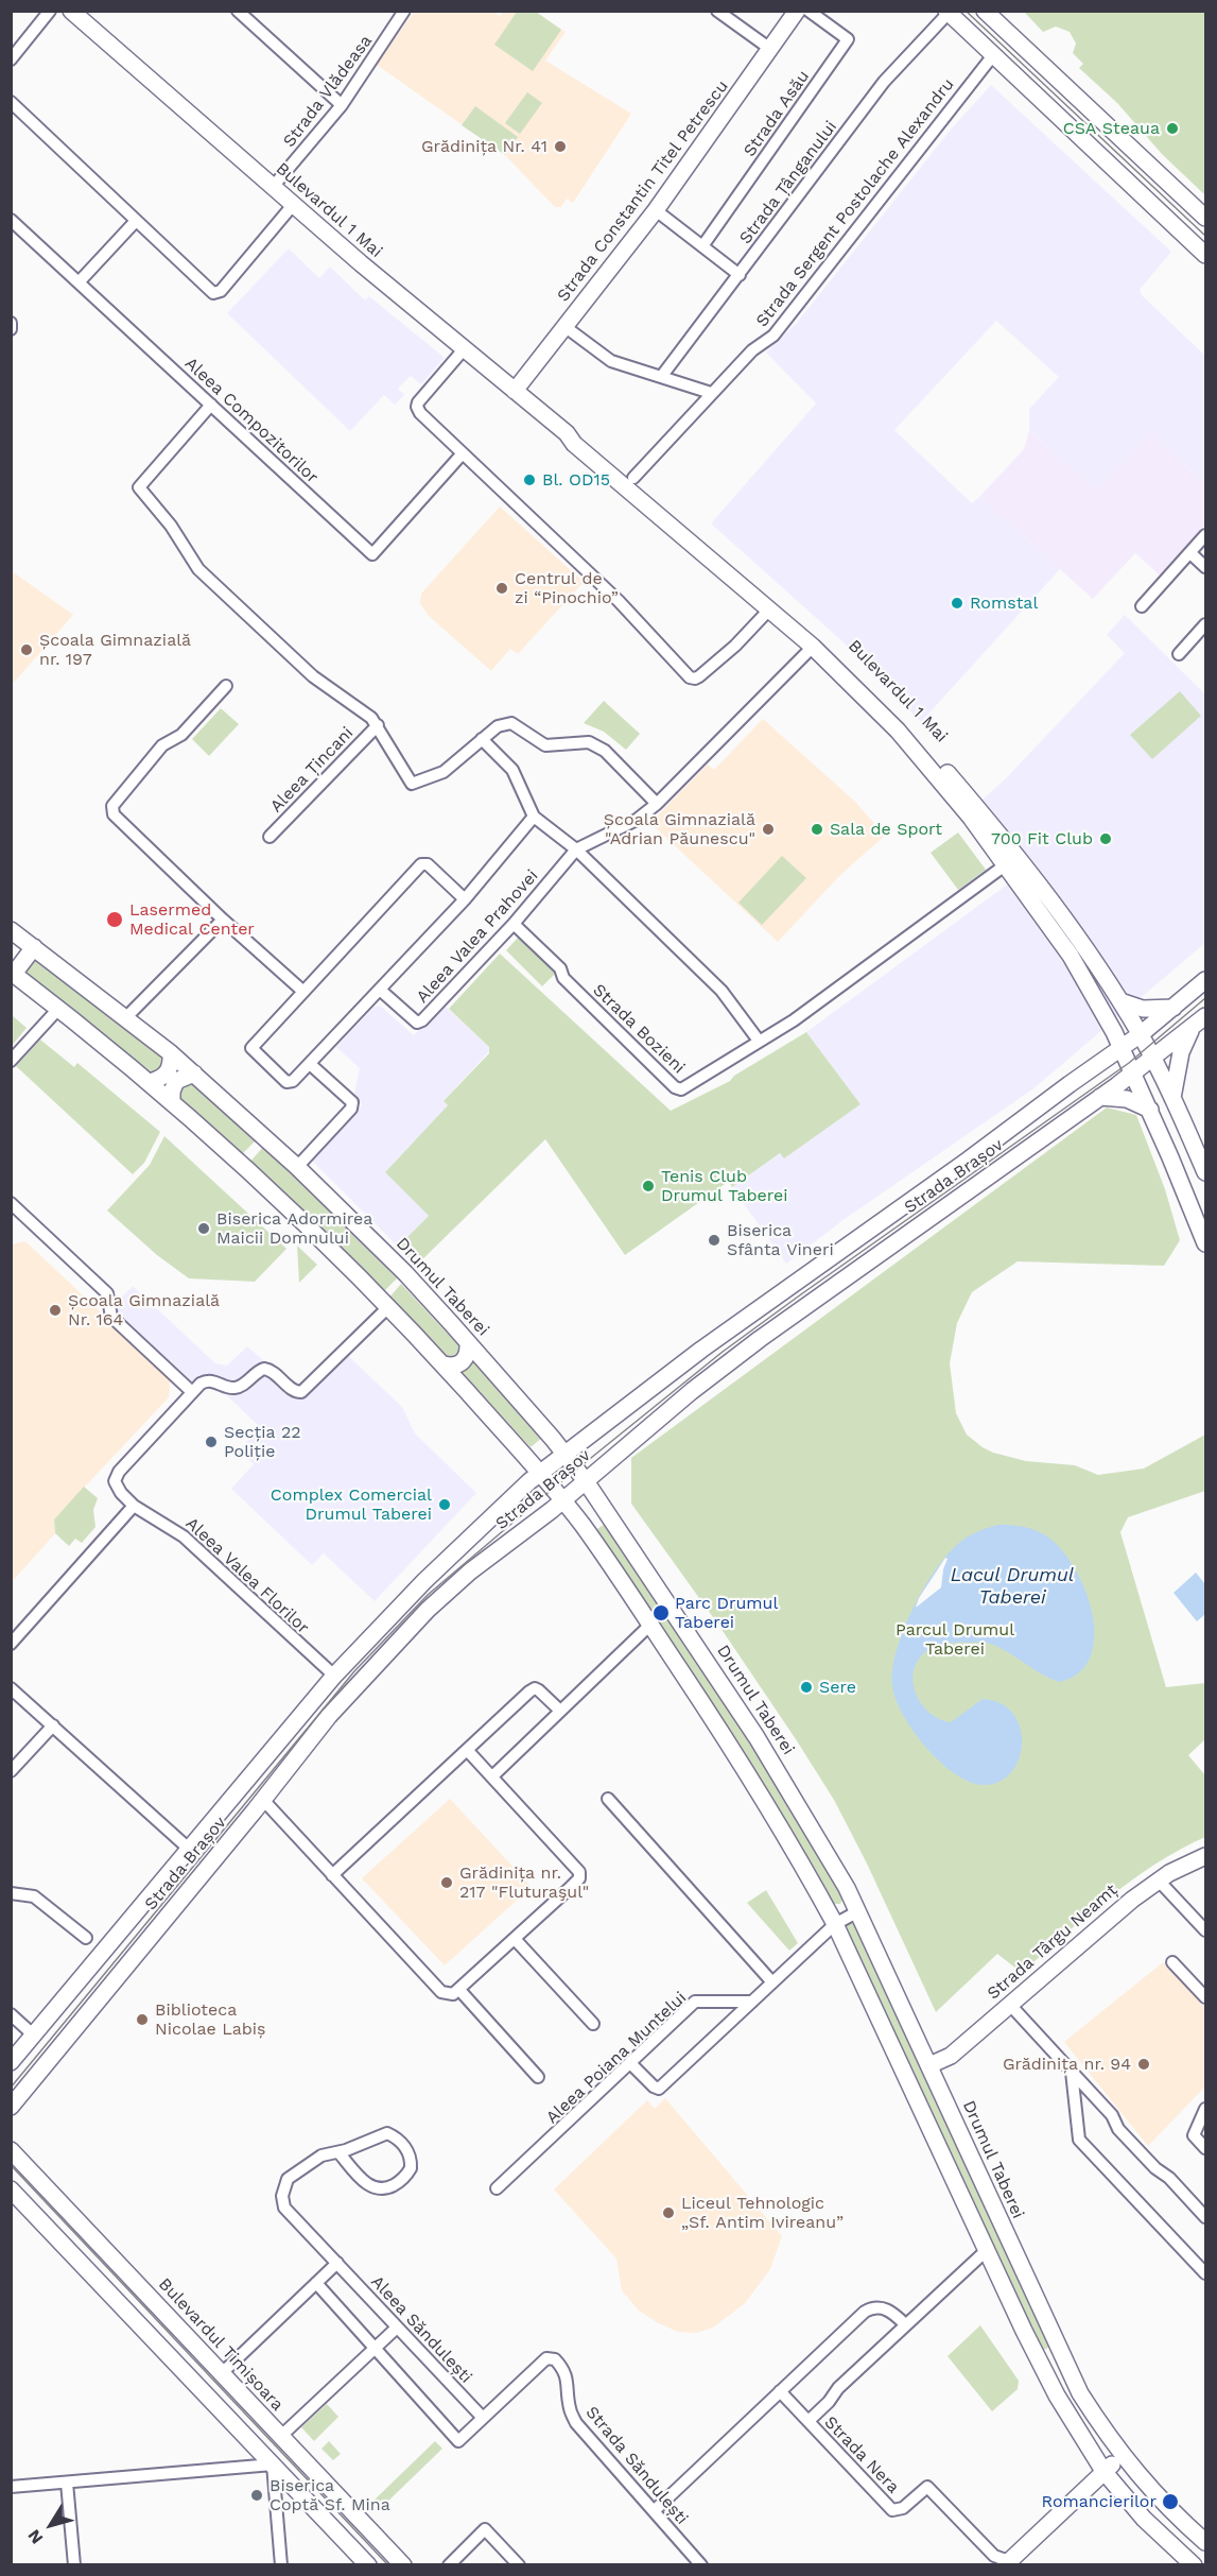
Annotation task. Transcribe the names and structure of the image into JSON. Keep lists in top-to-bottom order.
{
  "streets": {
    "main road": [
      "Strada Constantin Titel Petrescu",
      "Bulevardul 1 Mai",
      "Strada Brașov",
      "Drumul Taberei",
      "Strada Târgu Neamț",
      "Bulevardul Timișoara"
    ],
    "street": [
      "Strada Vlădeasa",
      "Strada Asău",
      "Strada Țânganului",
      "Strada Sergent Postolache Alexandru",
      "Aleea Compozitorilor",
      "Aleea Țincani",
      "Aleea Valea Prahovei",
      "Strada Bozieni",
      "Aleea Valea Florilor",
      "Aleea Poiana Muntelui",
      "Aleea Săndulești",
      "Strada Nera",
      "Strada Săndulești"
    ]
  },
  "crossings": [
    ["Strada Vlădeasa", "Bulevardul 1 Mai"],
    ["Strada Constantin Titel Petrescu", "Bulevardul 1 Mai"],
    ["Strada Sergent Postolache Alexandru", "Bulevardul 1 Mai"],
    ["Bulevardul 1 Mai", "Aleea Valea Prahovei"],
    ["Bulevardul 1 Mai", "Strada Bozieni"],
    ["Bulevardul 1 Mai", "Strada Brașov"],
    ["Aleea Valea Prahovei", "Strada Bozieni"],
    ["Strada Brașov", "Drumul Taberei"],
    ["Strada Brașov", "Aleea Valea Florilor"],
    ["Drumul Taberei", "Strada Târgu Neamț"],
    ["Aleea Săndulești", "Strada Săndulești"]
  ],
  "water": ["Lacul Drumul Taberei"],
  "parks": ["Parcul Drumul Taberei"],
  "places": [
    "CSA Steaua",
    "Grădinița Nr. 41",
    "Bl. OD15",
    "Centrul de zi “Pinochio”",
    "Romstal",
    "Școala Gimnazială nr. 197",
    "Școala Gimnazială \"Adrian Păunescu\"",
    "Sala de Sport",
    "700 Fit Club",
    "Lasermed Medical Center",
    "Tenis Club Drumul Taberei",
    "Biserica Adormirea Maicii Domnului",
    "Biserica Sfânta Vineri",
    "Școala Gimnazială Nr. 164",
    "Secția 22 Poliție",
    "Complex Comercial Drumul Taberei",
    "Parc Drumul Taberei",
    "Sere",
    "Grădinița nr. 217 \"Fluturaşul\"",
    "Biblioteca Nicolae Labiș",
    "Grădinița nr. 94",
    "Liceul Tehnologic „Sf. Antim Ivireanu”",
    "Biserica Coptă Sf. Mina",
    "Romancierilor"
  ],
  "north": "bottom left"
}
